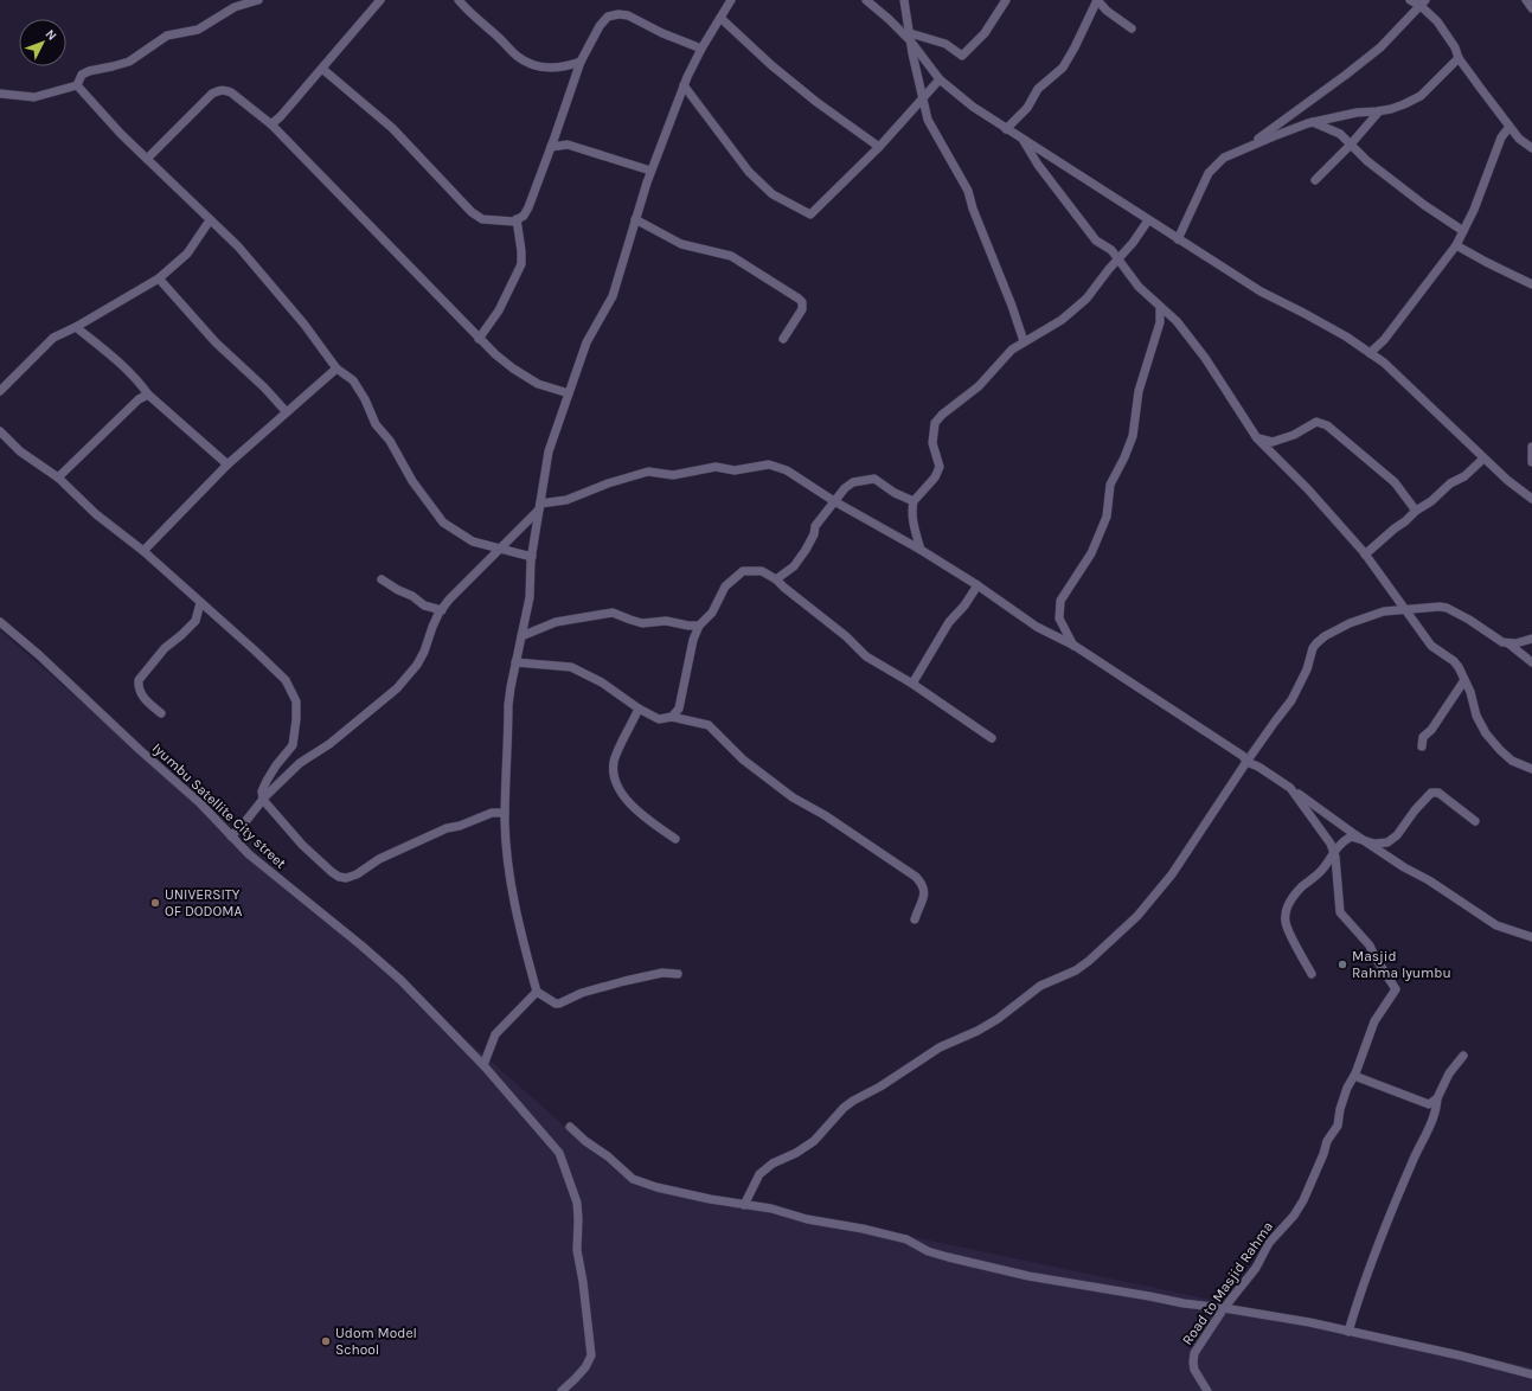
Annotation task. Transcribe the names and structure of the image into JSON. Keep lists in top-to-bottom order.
{
  "streets": {
    "street": ["Iyumbu Satellite City street", "Road to Masjid Rahma"]
  },
  "places": ["UNIVERSITY OF DODOMA", "Masjid Rahma Iyumbu", "Udom Model School"],
  "north": "top right"
}
